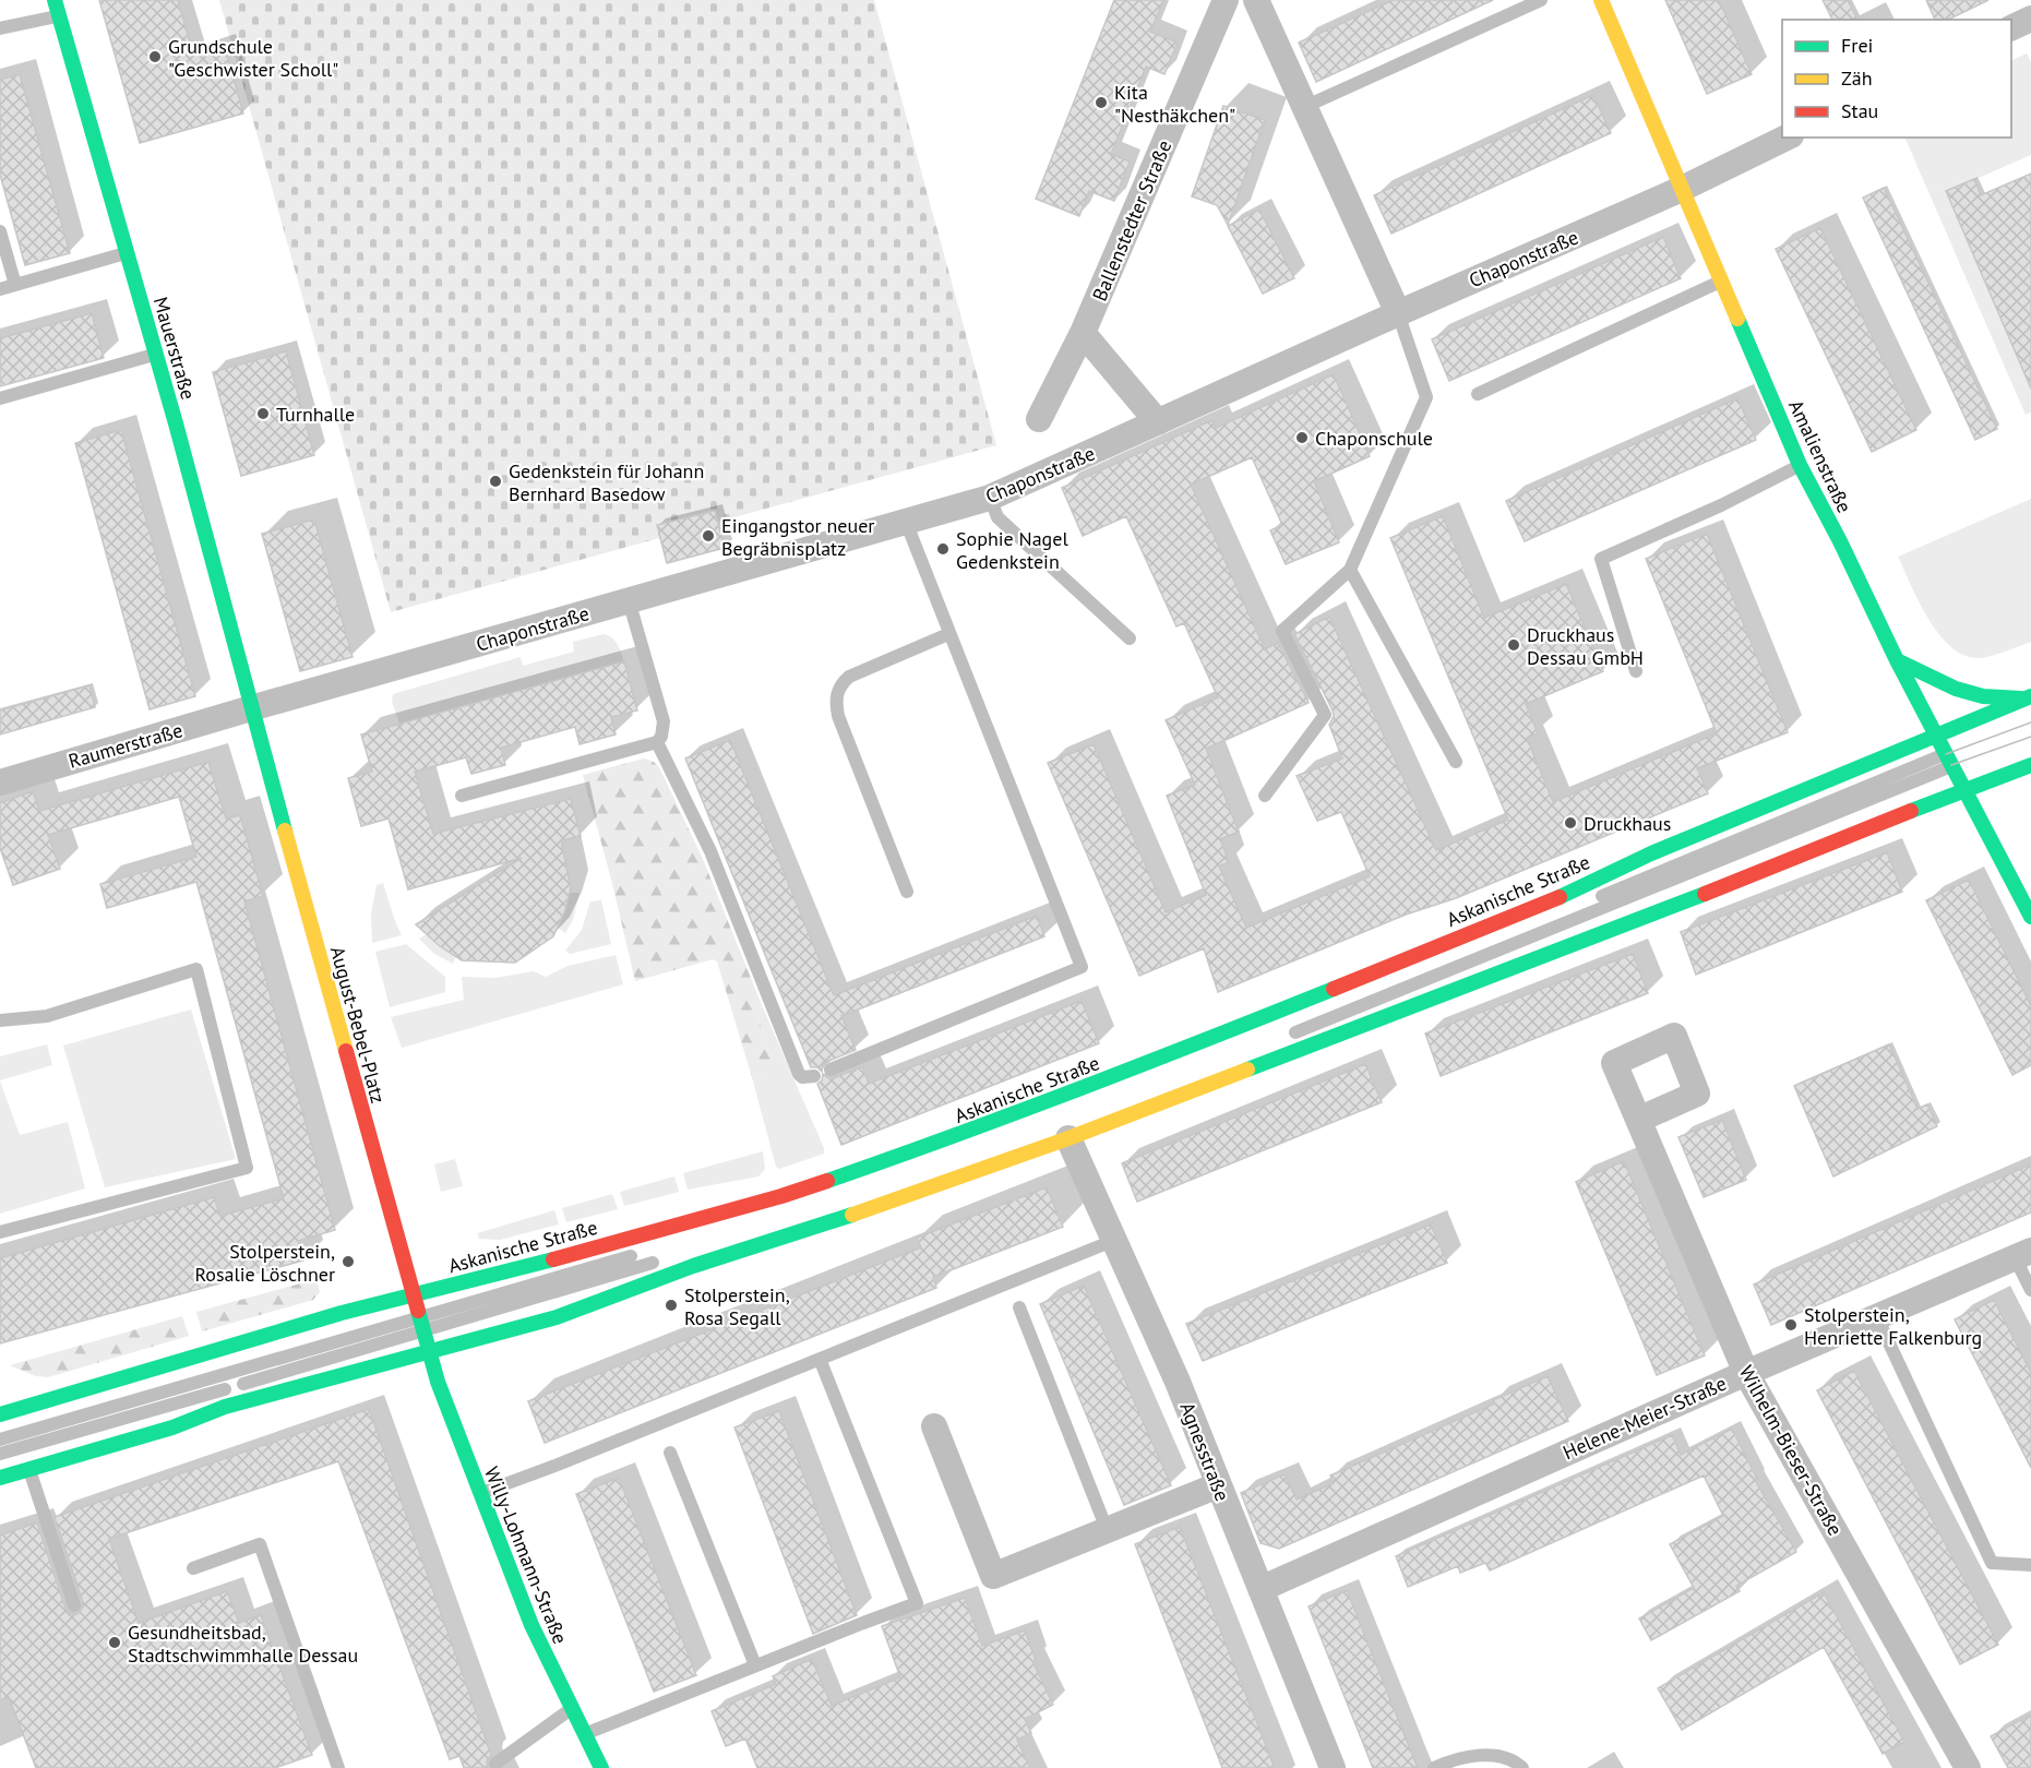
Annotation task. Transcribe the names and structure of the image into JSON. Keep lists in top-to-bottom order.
{
  "streets": {
    "main road": [
      "Mauerstraße",
      "Amalienstraße",
      "Askanische Straße",
      "August-Bebel-Platz",
      "Willy-Lohmann-Straße"
    ],
    "street": [
      "Ballenstedter Straße",
      "Chaponstraße",
      "Raumerstraße",
      "Helene-Meier-Straße",
      "Wilhelm-Bieser-Straße",
      "Agnesstraße"
    ]
  },
  "crossings": [
    ["Chaponstraße", "Mauerstraße"],
    ["Chaponstraße", "Amalienstraße"],
    ["Chaponstraße", "Raumerstraße"],
    ["Chaponstraße", "August-Bebel-Platz"],
    ["Mauerstraße", "Raumerstraße"],
    ["Mauerstraße", "August-Bebel-Platz"],
    ["Amalienstraße", "Askanische Straße"],
    ["Raumerstraße", "August-Bebel-Platz"],
    ["Askanische Straße", "August-Bebel-Platz"],
    ["August-Bebel-Platz", "Willy-Lohmann-Straße"],
    ["Helene-Meier-Straße", "Wilhelm-Bieser-Straße"],
    ["Helene-Meier-Straße", "Agnesstraße"]
  ],
  "places": [
    "Grundschule \"Geschwister Scholl\"",
    "Kita \"Nesthäkchen\"",
    "Turnhalle",
    "Chaponschule",
    "Gedenkstein für Johann Bernhard Basedow",
    "Eingangstor neuer Begräbnisplatz",
    "Sophie Nagel Gedenkstein",
    "Druckhaus Dessau GmbH",
    "Druckhaus",
    "Stolperstein, Rosalie Löschner",
    "Stolperstein, Rosa Segall",
    "Stolperstein, Henriette Falkenburg",
    "Gesundheitsbad, Stadtschwimmhalle Dessau"
  ],
  "legend": ["Frei", "Zäh", "Stau"]
}
